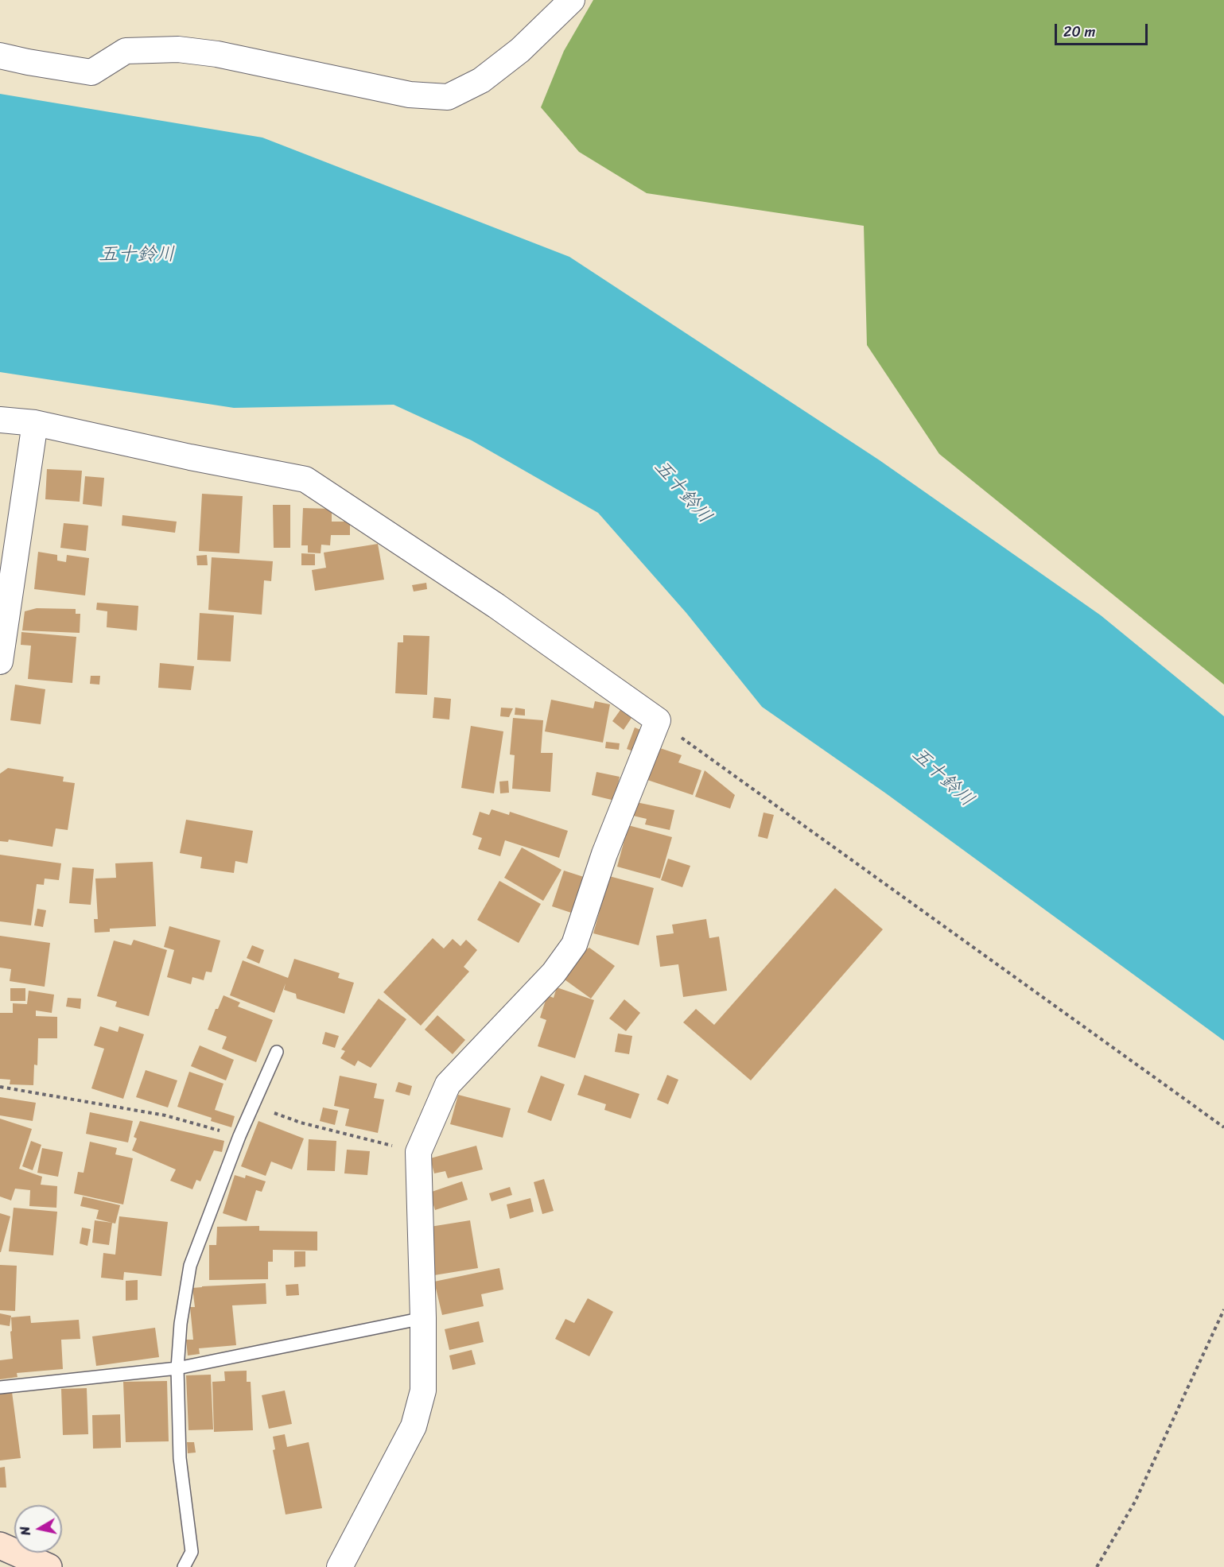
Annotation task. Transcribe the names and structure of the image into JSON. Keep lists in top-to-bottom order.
{
  "water": ["五十鈴川"],
  "scale_bar": "20 m",
  "north": "left"
}
